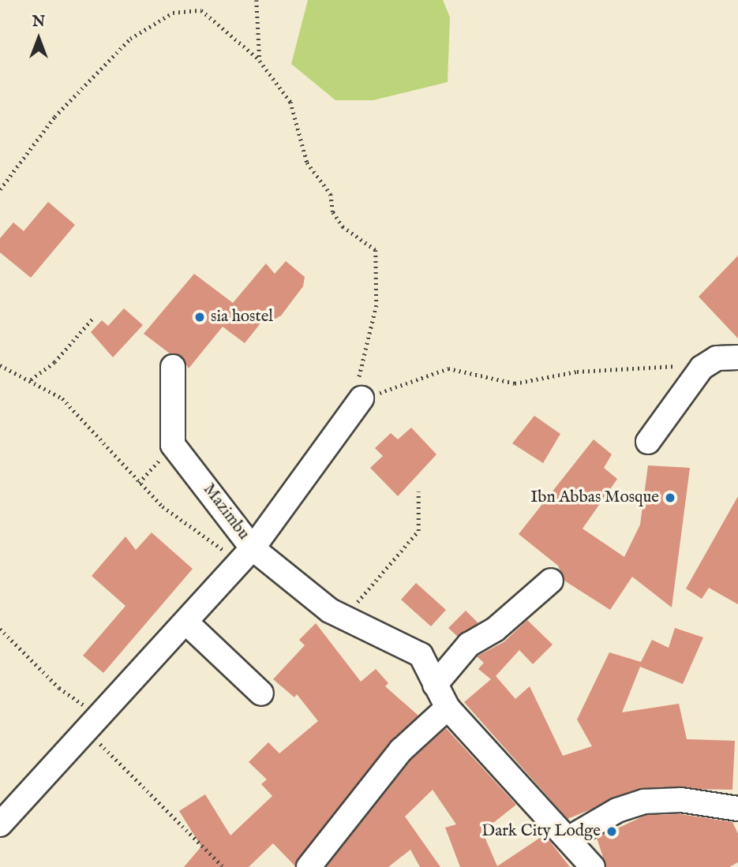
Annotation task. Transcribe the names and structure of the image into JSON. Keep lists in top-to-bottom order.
{
  "streets": {
    "street": ["Mazimbu"]
  },
  "places": ["sia hostel", "Ibn Abbas Mosque", "Dark City Lodge"],
  "north": "top"
}
